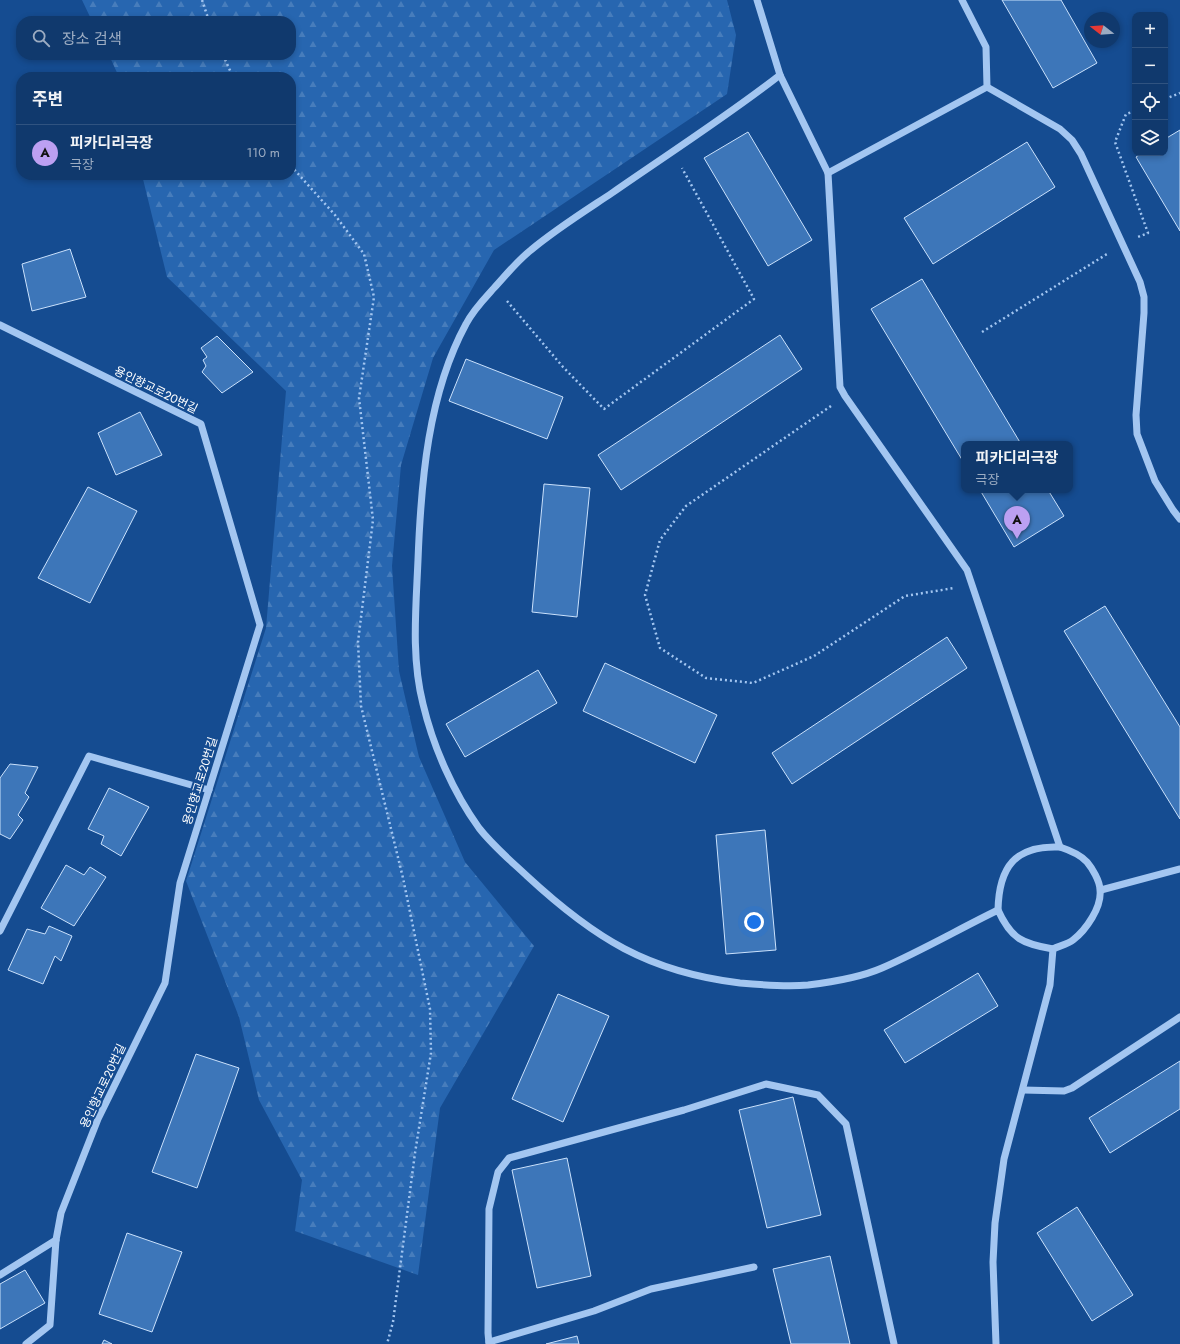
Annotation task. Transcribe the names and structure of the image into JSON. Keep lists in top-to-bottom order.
{
  "streets": {
    "street": ["용인향교로20번길"]
  },
  "north": "left",
  "page": {
    "map_buttons": ["+", "−"],
    "search": "장소 검색",
    "heading": "주변",
    "list": [
      {
        "mark": "A",
        "name": "피카디리극장",
        "note": "극장",
        "value": "110 m"
      }
    ],
    "popup": ["피카디리극장", "극장"],
    "pins": "A"
  }
}
